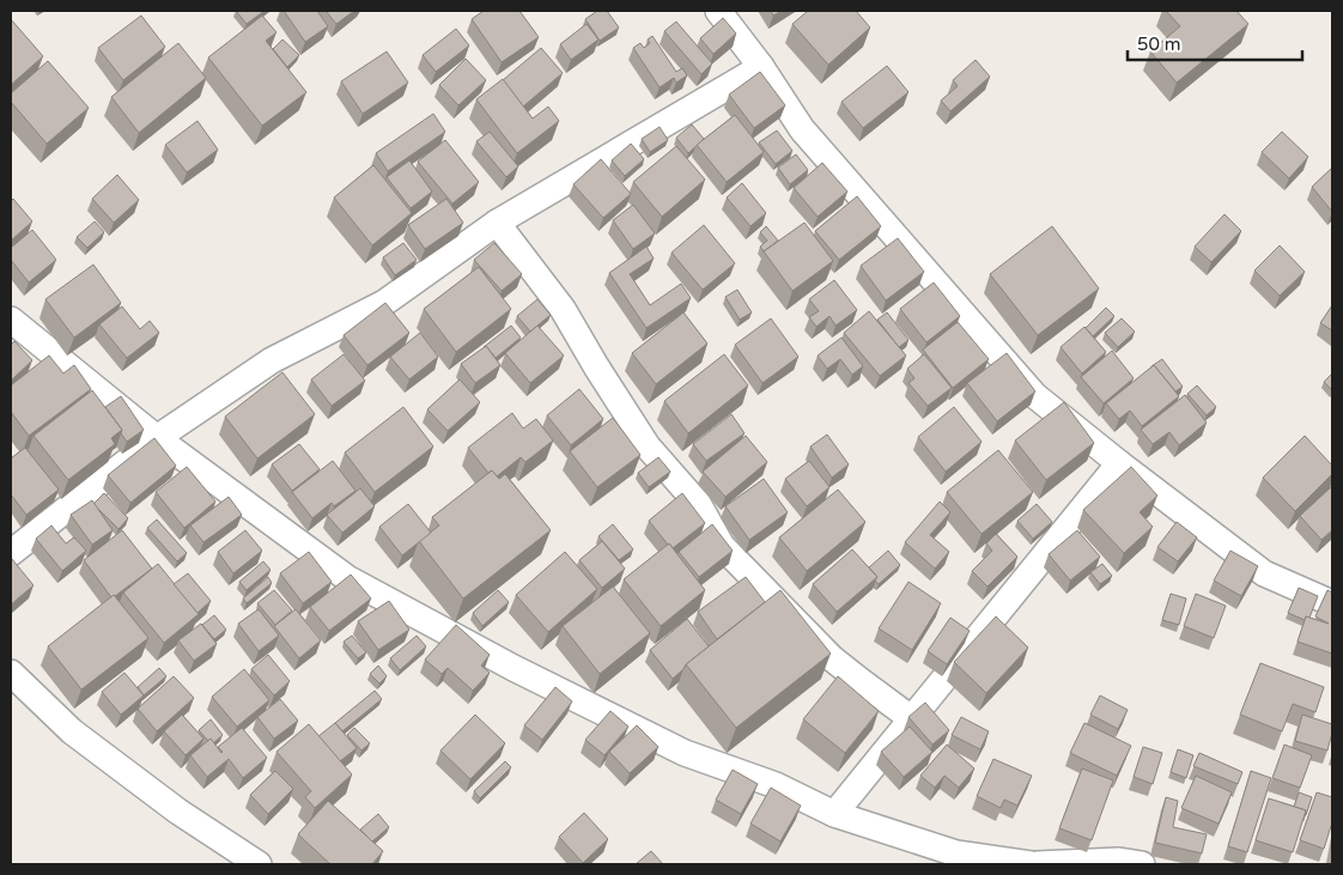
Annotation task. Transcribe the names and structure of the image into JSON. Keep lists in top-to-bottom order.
{
  "scale_bar": "50 m"
}
